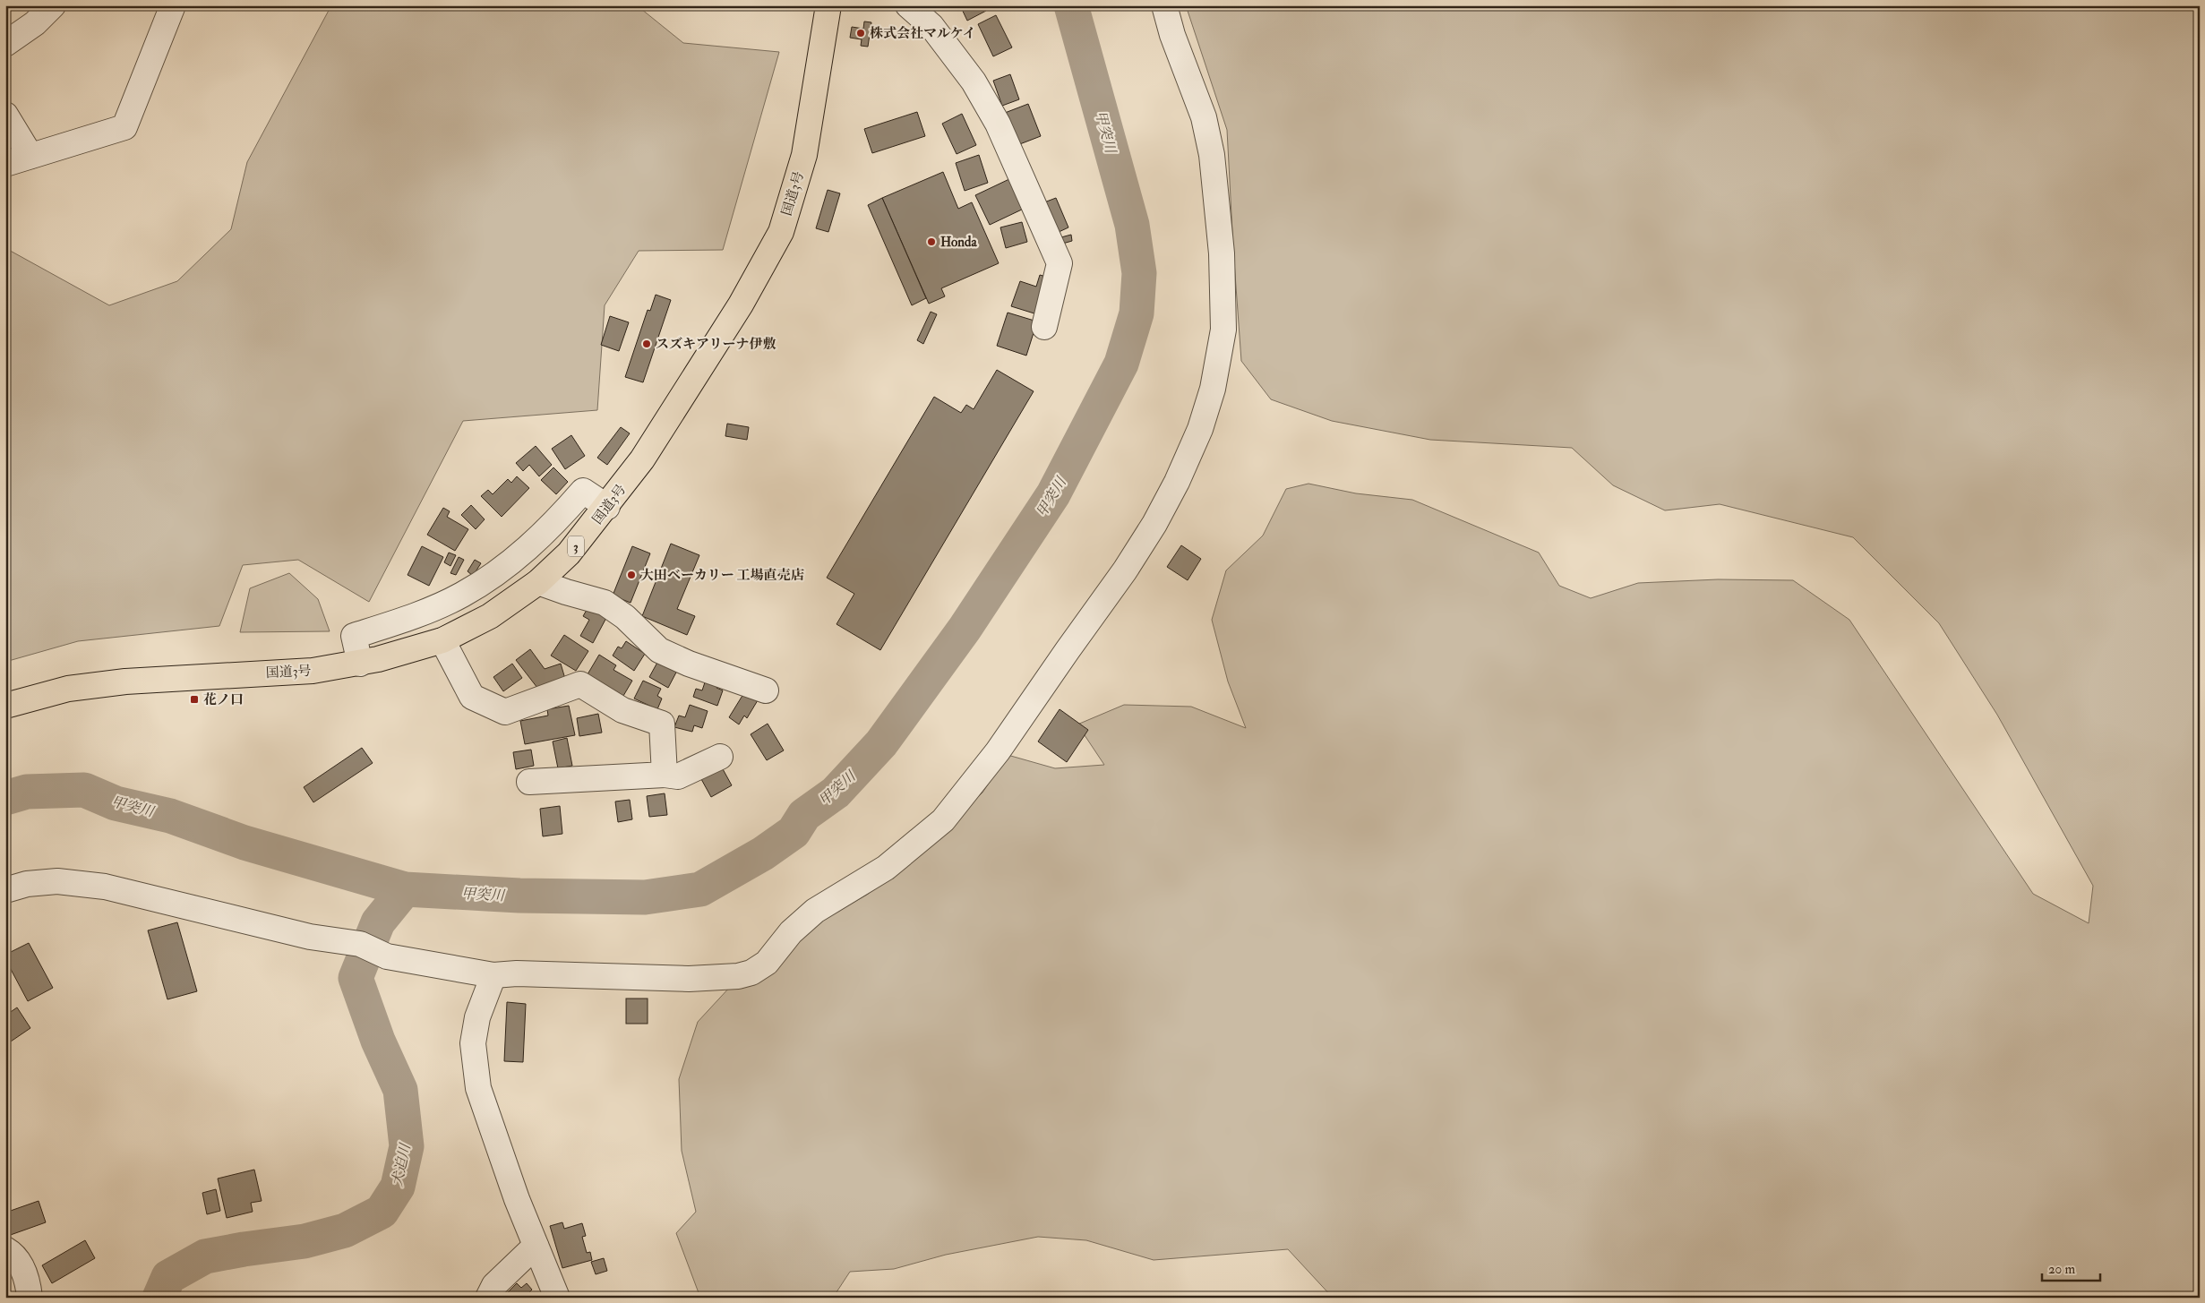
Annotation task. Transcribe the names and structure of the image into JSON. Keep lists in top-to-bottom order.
{
  "streets": {
    "highway": ["国道3号", "3"]
  },
  "water": ["甲突川", "犬迫川"],
  "places": {
    "other": [
      "株式会社マルケイ",
      "Honda",
      "スズキアリーナ伊敷",
      "大田ベーカリー 工場直売店"
    ],
    "transit": ["花ノ口"]
  },
  "scale_bar": "20 m"
}
